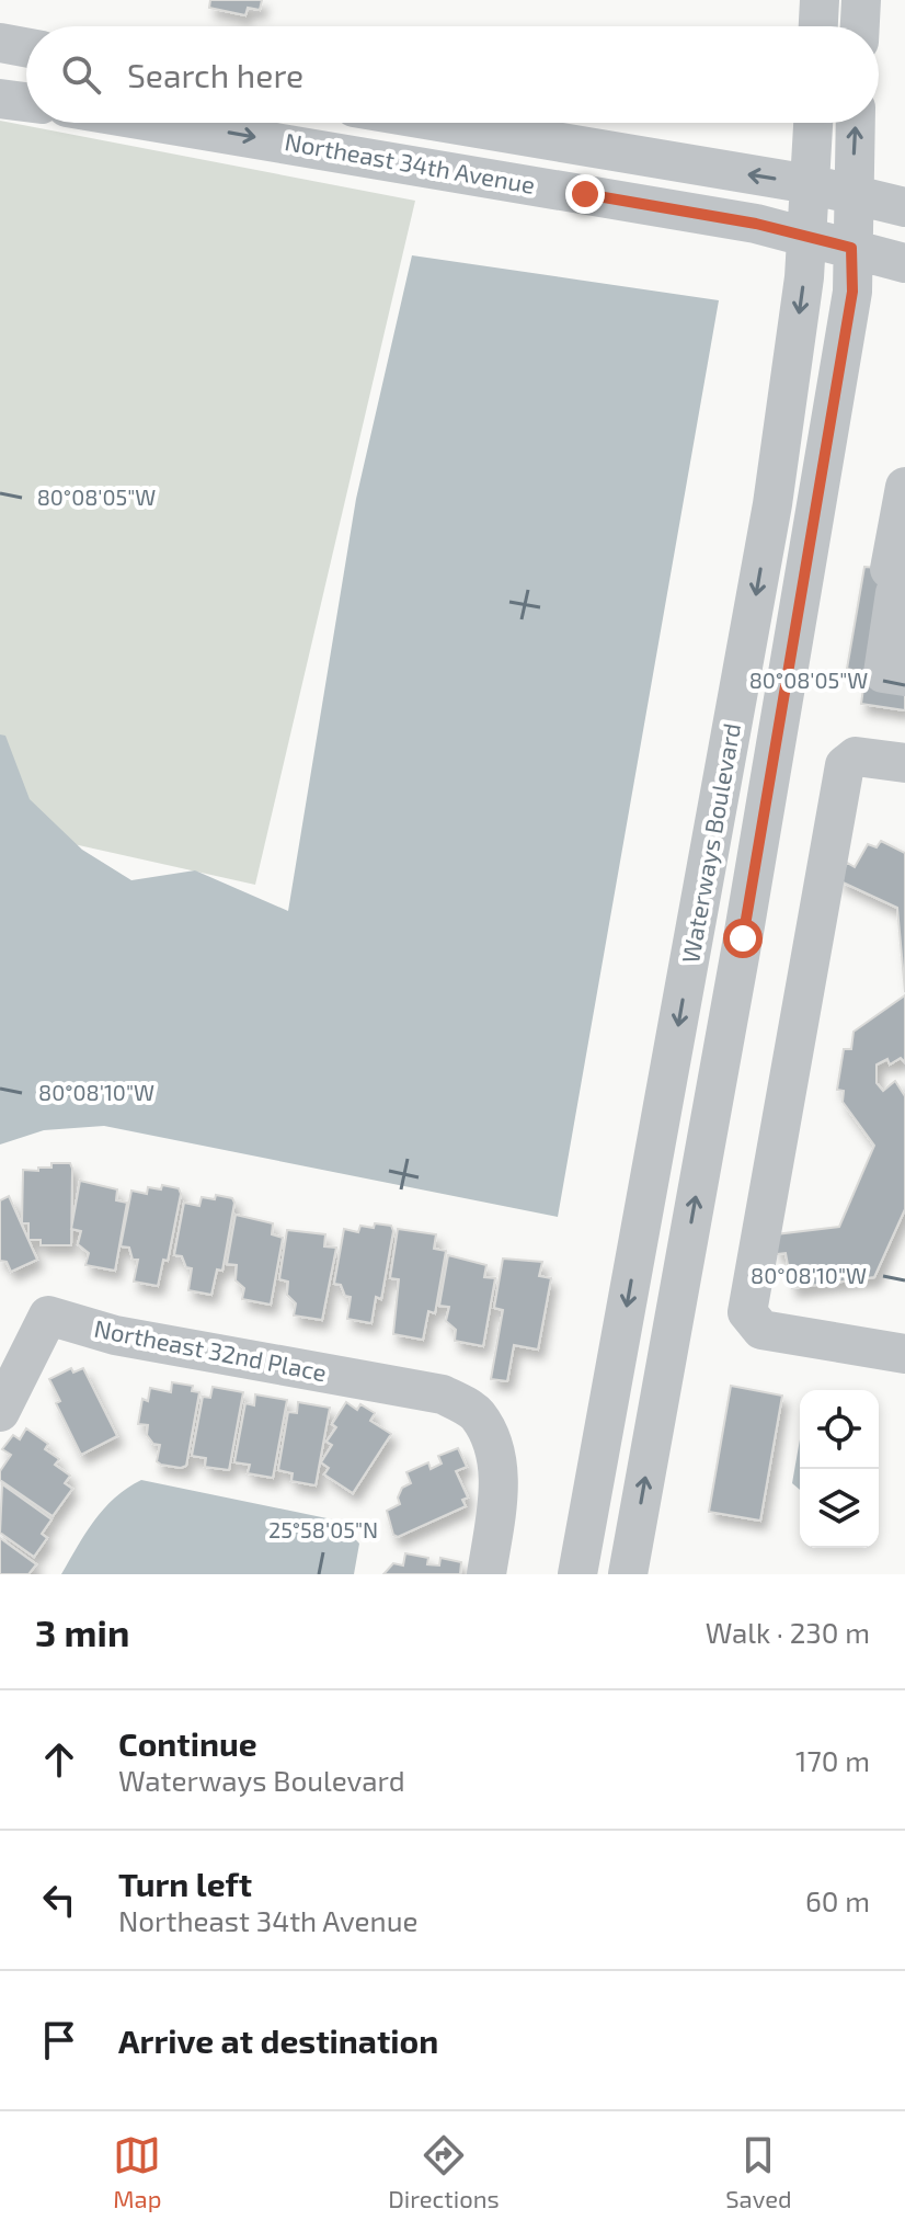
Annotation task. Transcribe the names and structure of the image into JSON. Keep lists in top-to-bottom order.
{
  "streets": {
    "street": ["Northeast 34th Avenue", "Waterways Boulevard", "Northeast 32nd Place"]
  },
  "crossings": [
    ["Northeast 34th Avenue", "Waterways Boulevard"]
  ],
  "page": {
    "search": "Search here",
    "heading": ["3 min", "Walk · 230 m"],
    "list": [
      ["Continue", "Waterways Boulevard", "170 m"],
      ["Turn left", "Northeast 34th Avenue", "60 m"],
      "Arrive at destination"
    ],
    "nav": ["Map", "Directions", "Saved"]
  },
  "coordinates": ["80°08'05\"W", "80°08'10\"W", "25°58'05\"N"]
}
